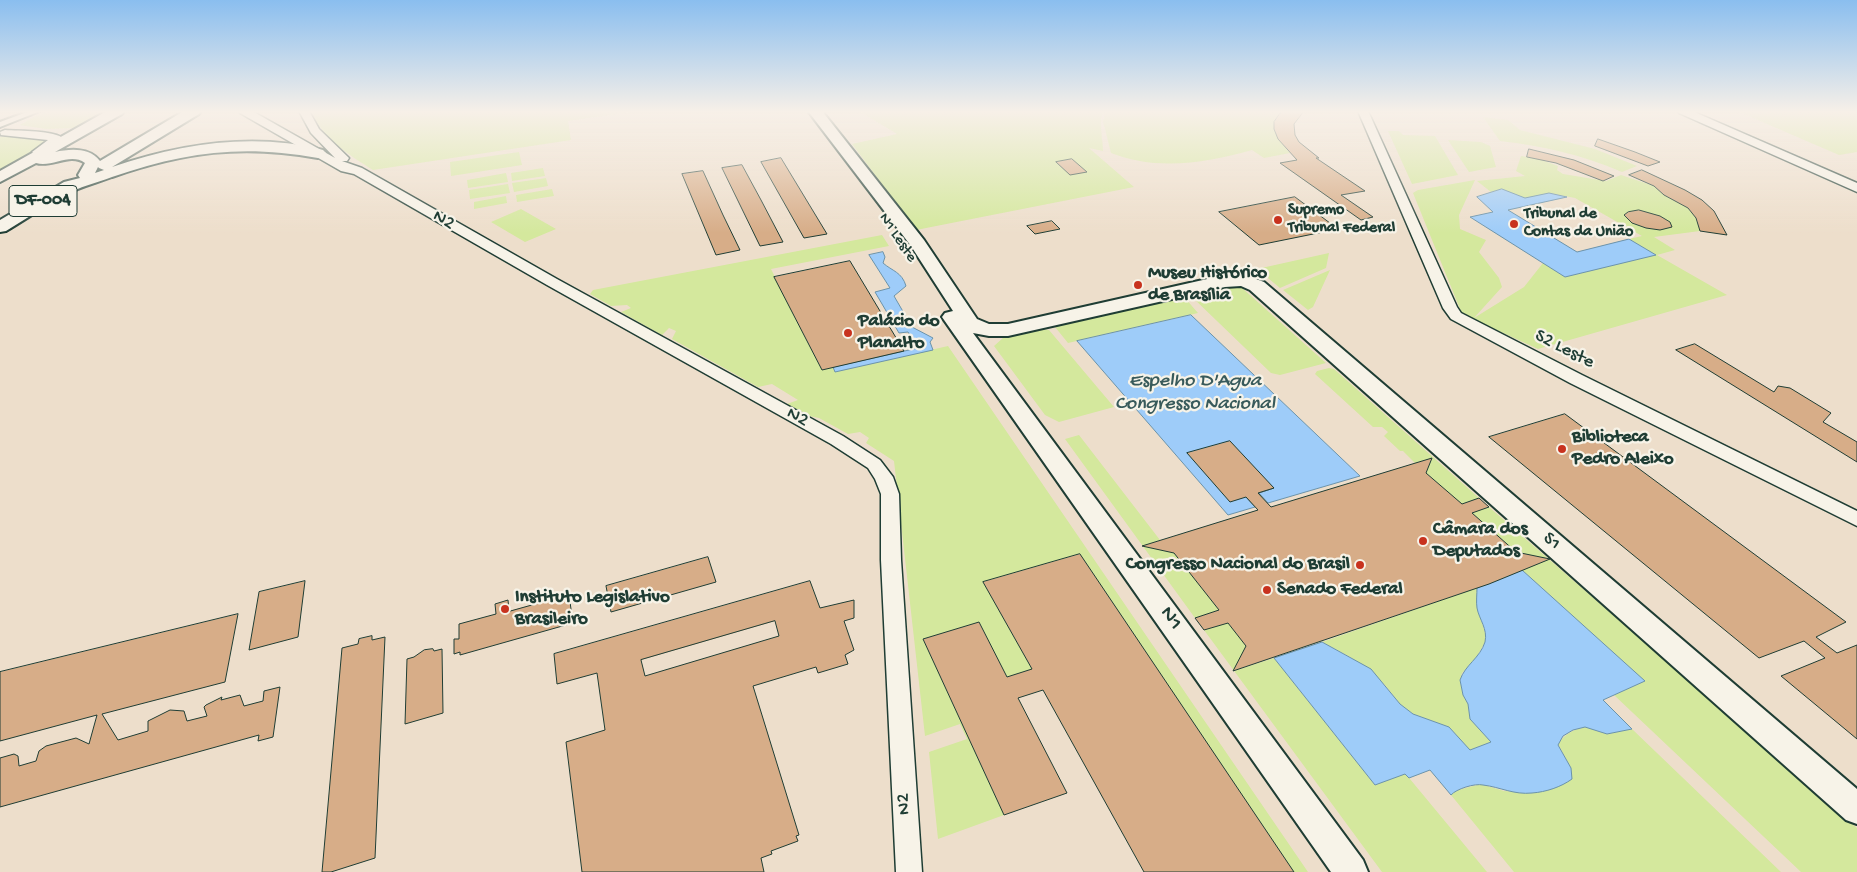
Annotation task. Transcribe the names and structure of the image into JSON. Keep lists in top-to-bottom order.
{
  "streets": {
    "highway": [
      "DF-004",
      "N1 Leste",
      "S1",
      "N1"
    ],
    "main road": ["N2", "S2 Leste"]
  },
  "crossings": [
    ["N1 Leste", "S1"],
    ["N1 Leste", "N1"]
  ],
  "water": ["Espelho D'Agua Congresso Nacional"],
  "places": [
    "Supremo Tribunal Federal",
    "Tribunal de Contas da União",
    "Museu Histórico de Brasília",
    "Palácio do Planalto",
    "Biblioteca Pedro Aleixo",
    "Câmara dos Deputados",
    "Congresso Nacional do Brasil",
    "Senado Federal",
    "Instituto Legislativo Brasileiro"
  ]
}
